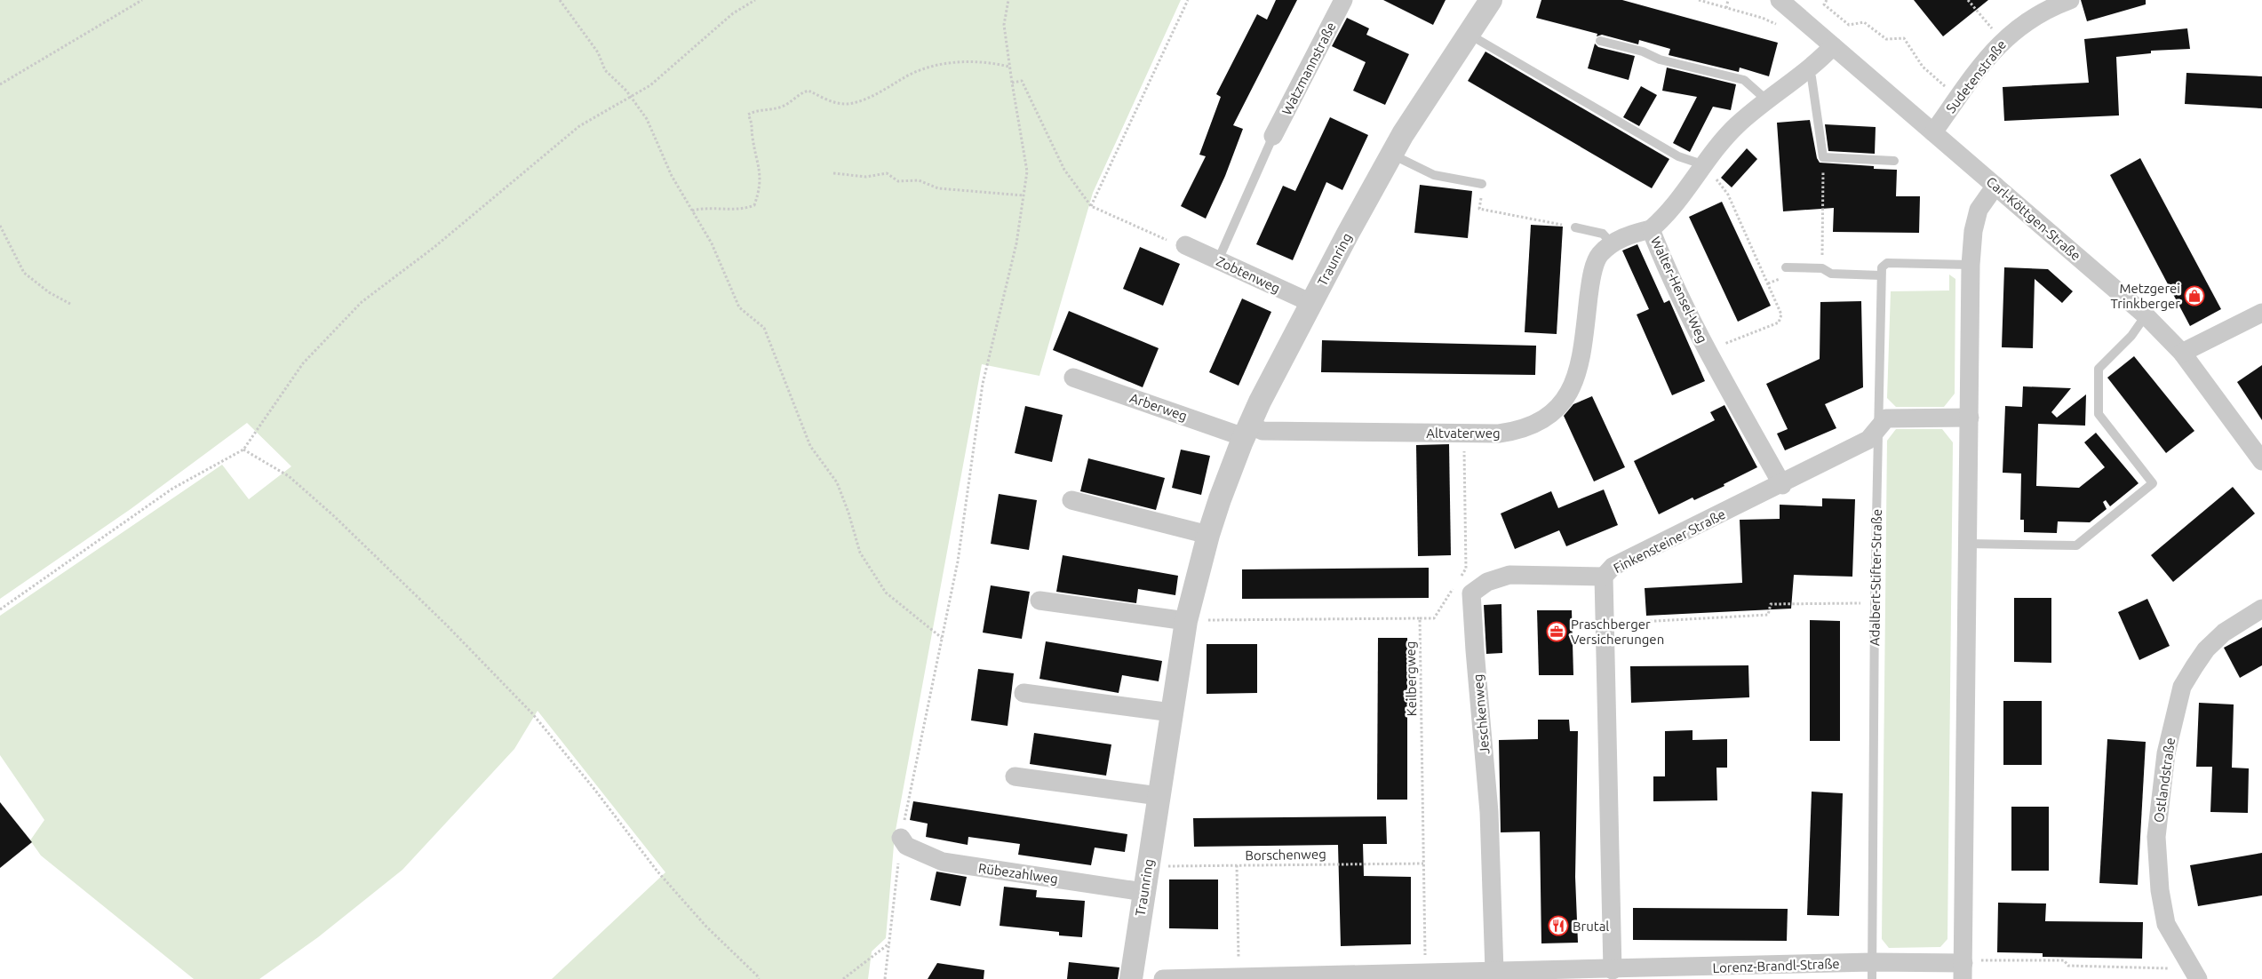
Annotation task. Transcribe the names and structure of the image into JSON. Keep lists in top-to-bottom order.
{
  "streets": {
    "street": [
      "Watzmannstraße",
      "Sudetenstraße",
      "Carl-Köttgen-Straße",
      "Traunring",
      "Zobtenweg",
      "Walter-Hensel-Weg",
      "Arberweg",
      "Altvaterweg",
      "Finkensteiner Straße",
      "Jeschkenweg",
      "Ostlandstraße",
      "Rübezahlweg",
      "Lorenz-Brandl-Straße"
    ],
    "lane": ["Adalbert-Stifter-Straße"],
    "path": ["Keilbergweg", "Borschenweg"]
  },
  "crossings": [
    ["Sudetenstraße", "Carl-Köttgen-Straße"],
    ["Carl-Köttgen-Straße", "Walter-Hensel-Weg"],
    ["Traunring", "Zobtenweg"],
    ["Traunring", "Arberweg"],
    ["Traunring", "Altvaterweg"],
    ["Traunring", "Borschenweg"],
    ["Traunring", "Rübezahlweg"],
    ["Walter-Hensel-Weg", "Altvaterweg"],
    ["Walter-Hensel-Weg", "Finkensteiner Straße"],
    ["Arberweg", "Altvaterweg"],
    ["Finkensteiner Straße", "Adalbert-Stifter-Straße"],
    ["Finkensteiner Straße", "Jeschkenweg"],
    ["Finkensteiner Straße", "Lorenz-Brandl-Straße"],
    ["Adalbert-Stifter-Straße", "Lorenz-Brandl-Straße"],
    ["Keilbergweg", "Borschenweg"],
    ["Keilbergweg", "Lorenz-Brandl-Straße"],
    ["Jeschkenweg", "Lorenz-Brandl-Straße"]
  ],
  "places": {
    "shop": ["Metzgerei Trinkberger"],
    "office": ["Praschberger Versicherungen"],
    "restaurant": ["Brutal"]
  }
}
